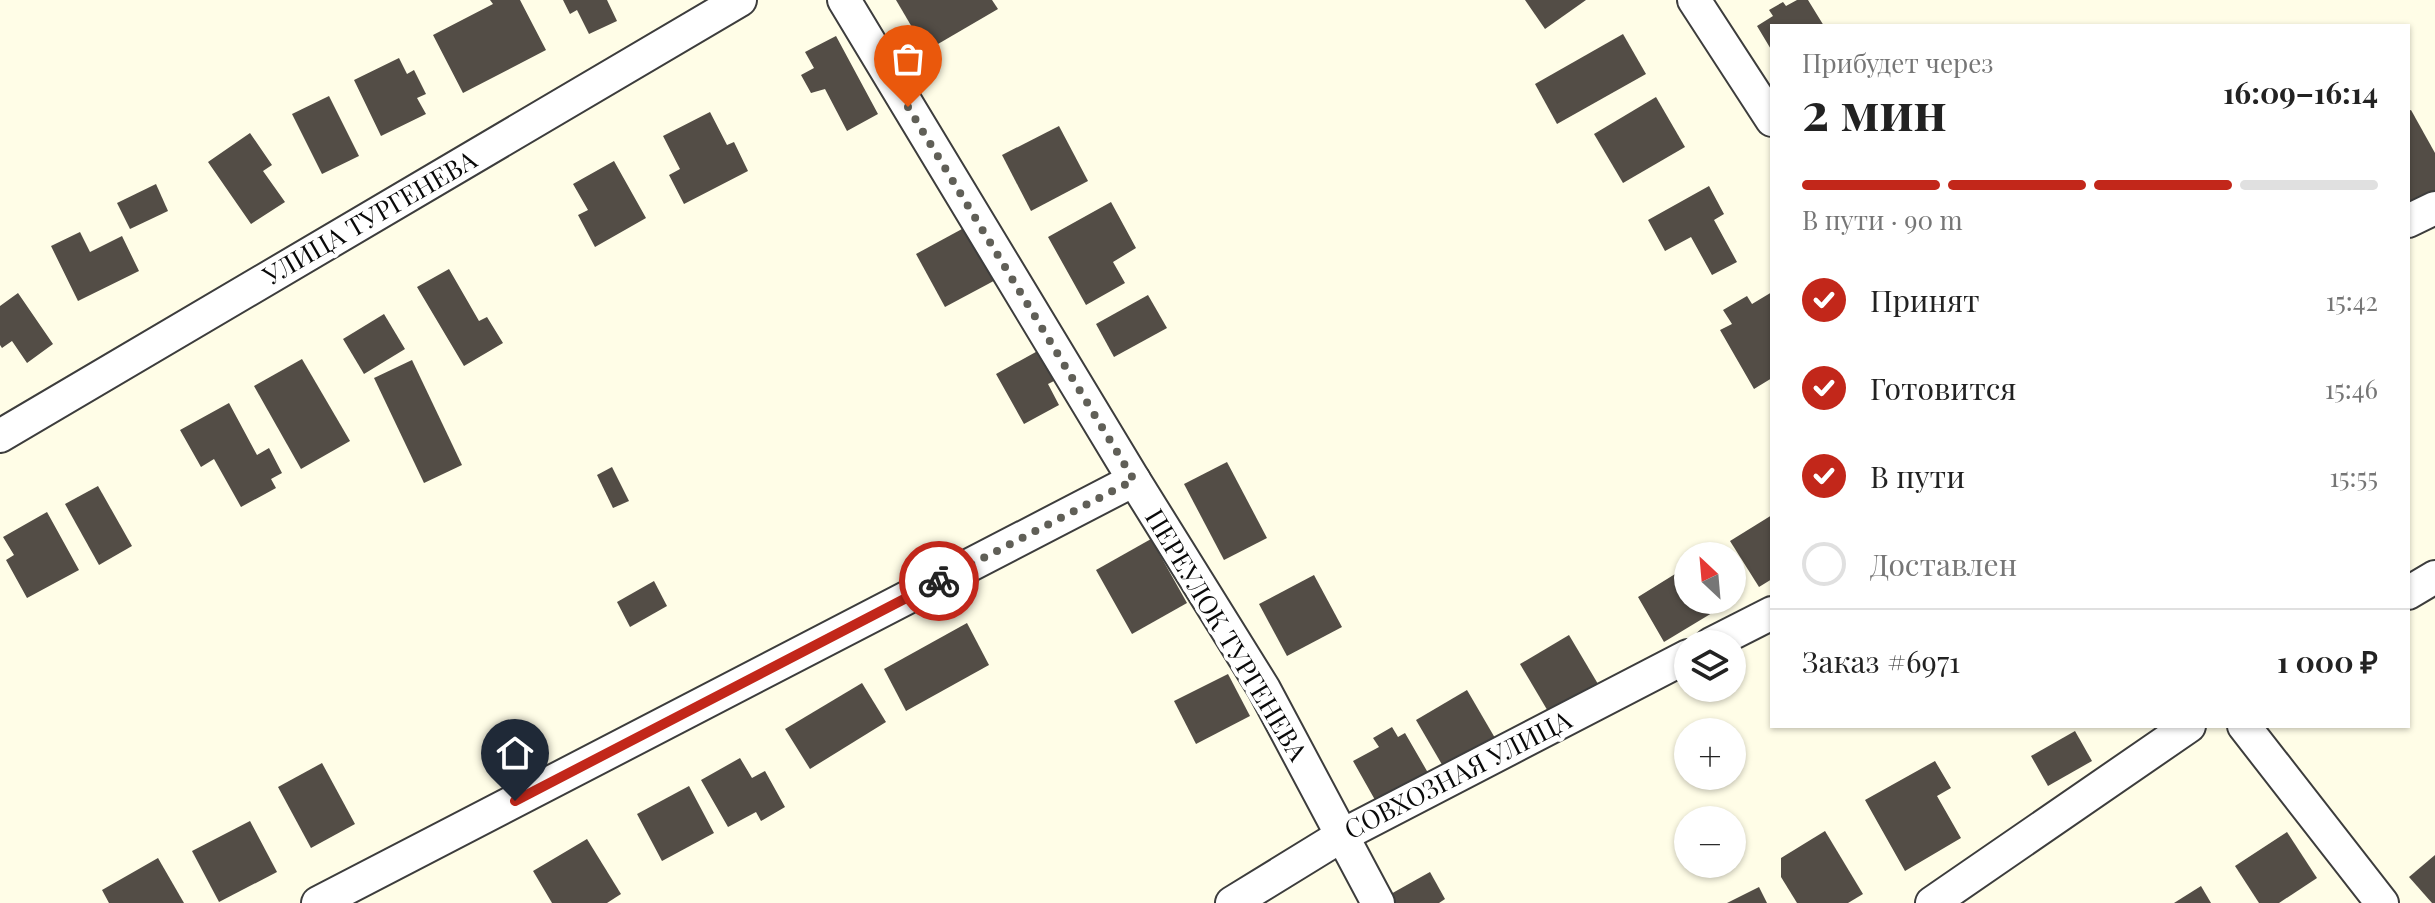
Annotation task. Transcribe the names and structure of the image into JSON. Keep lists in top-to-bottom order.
{
  "streets": {
    "street": ["УЛИЦА ТУРГЕНЕВА", "ПЕРЕУЛОК ТУРГЕНЕВА", "СОВХОЗНАЯ УЛИЦА"]
  },
  "crossings": [
    ["ПЕРЕУЛОК ТУРГЕНЕВА", "СОВХОЗНАЯ УЛИЦА"]
  ],
  "north": "top left",
  "page": {
    "heading": ["2 мин", "Прибудет через", "16:09–16:14"],
    "panel": ["Заказ #6971", "1 000 ₽"],
    "bar": "В пути · 90 m",
    "list": [
      ["Принят", "15:42"],
      ["Готовится", "15:46"],
      ["В пути", "15:55"],
      "Доставлен"
    ],
    "map_buttons": ["+", "−"]
  }
}
